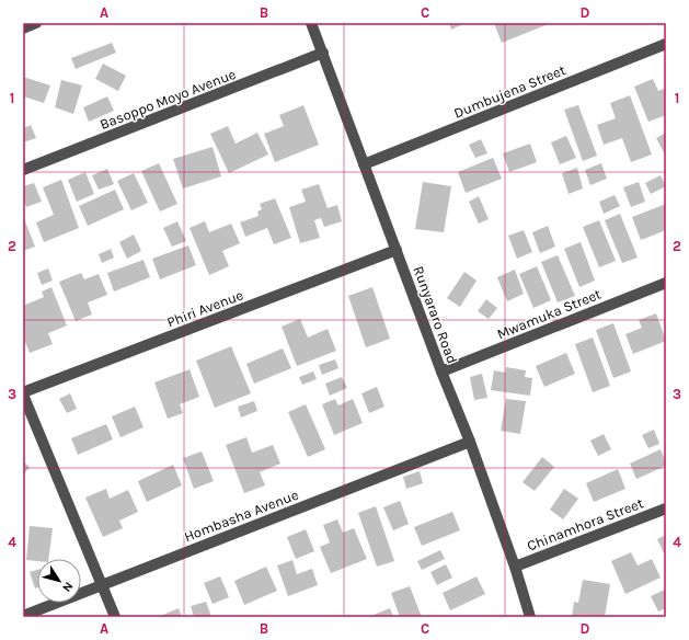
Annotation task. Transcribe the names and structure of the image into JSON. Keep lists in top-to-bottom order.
{
  "streets": {
    "street": [
      "Dumbujena Street",
      "Basoppo Moyo Avenue",
      "Phiri Avenue",
      "Mwamuka Street",
      "Runyararo Road",
      "Hombasha Avenue",
      "Chinamhora Street"
    ]
  },
  "crossings": [
    ["Dumbujena Street", "Runyararo Road"],
    ["Basoppo Moyo Avenue", "Runyararo Road"],
    ["Phiri Avenue", "Runyararo Road"],
    ["Mwamuka Street", "Runyararo Road"],
    ["Runyararo Road", "Hombasha Avenue"],
    ["Runyararo Road", "Chinamhora Street"]
  ],
  "north": "bottom right",
  "grid": {
    "columns": [
      "A",
      "B",
      "C",
      "D"
    ],
    "rows": [
      "1",
      "2",
      "3",
      "4"
    ]
  }
}
